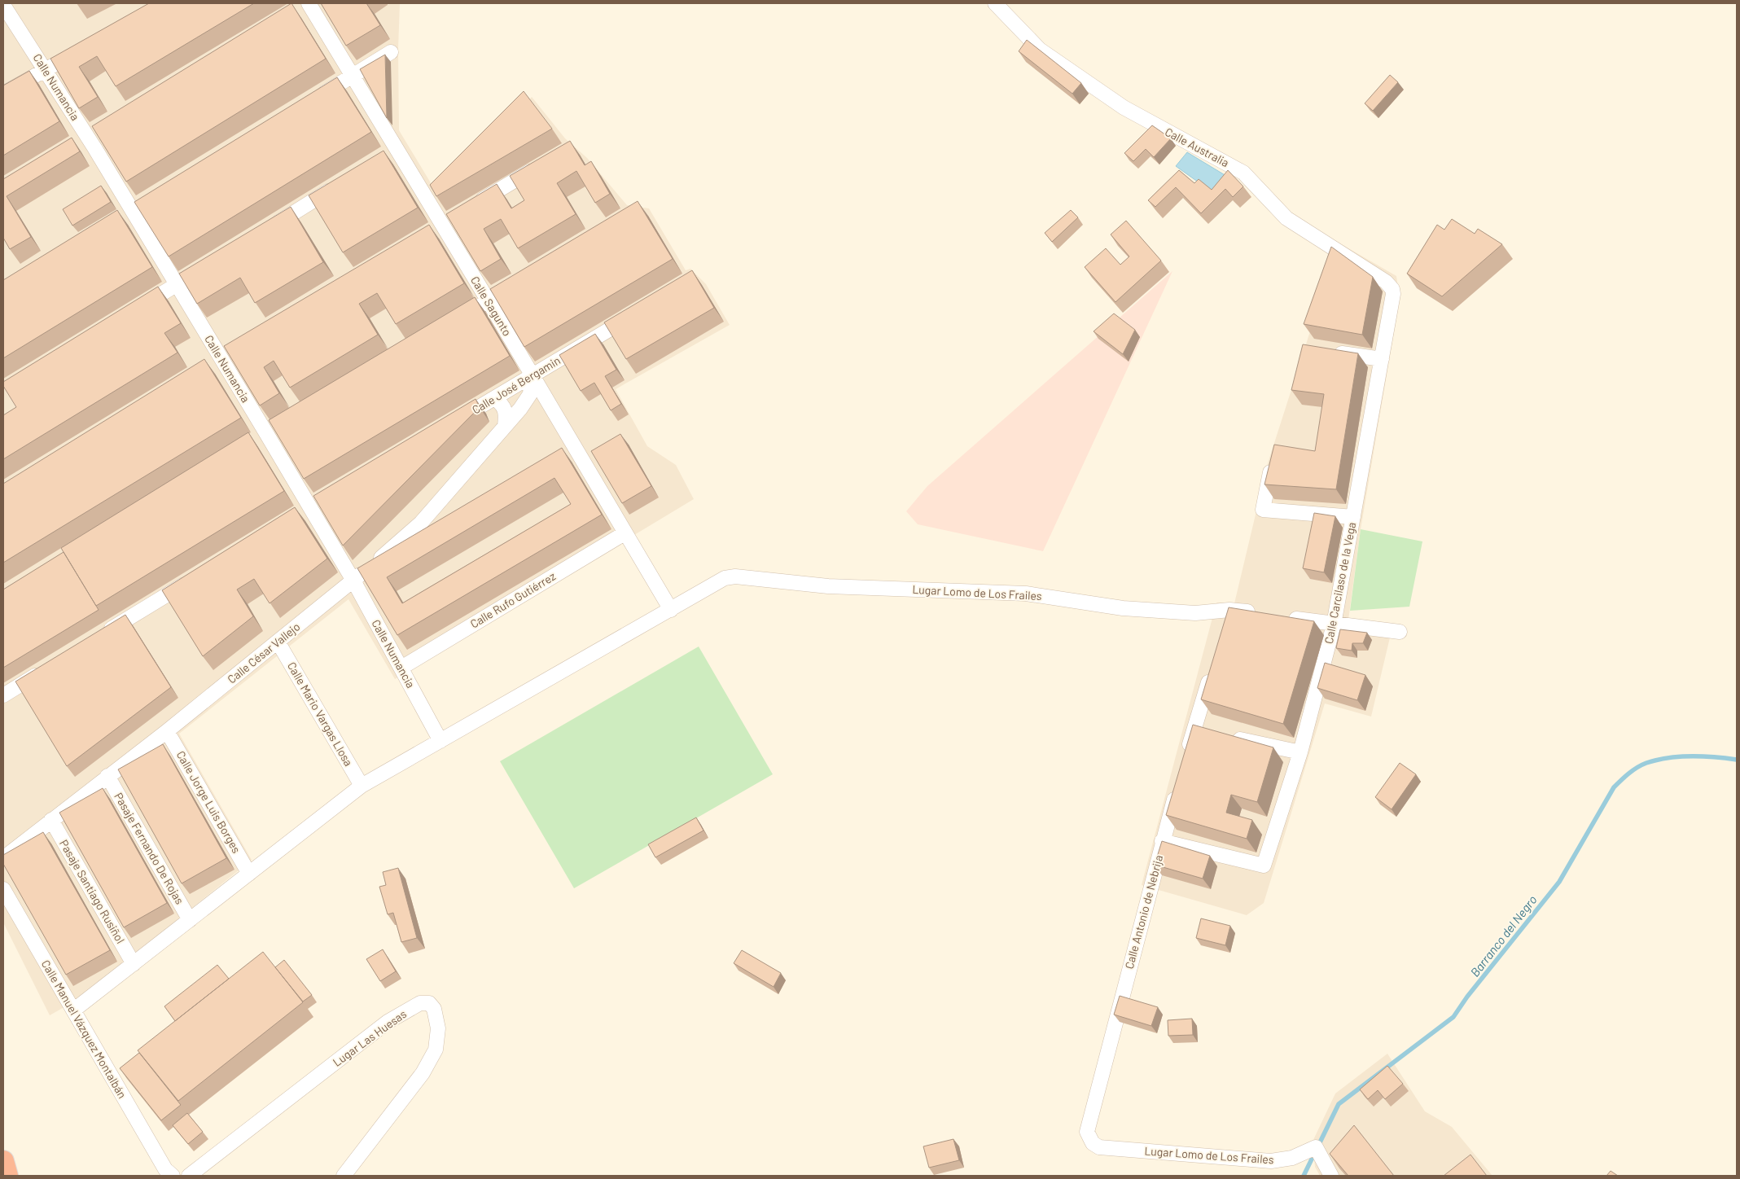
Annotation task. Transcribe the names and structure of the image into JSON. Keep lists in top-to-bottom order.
{
  "streets": {
    "street": [
      "Calle Numancia",
      "Calle Australia",
      "Calle Sagunto",
      "Calle José Bergamin",
      "Calle Carcilaso de la Vega",
      "Lugar Lomo de Los Frailes",
      "Calle Rufo Gutiérrez",
      "Calle César Vallejo",
      "Calle Mario Vargas Llosa",
      "Calle Jorge Luis Borges",
      "Pasaje Fernando De Rojas",
      "Pasaje Santiago Rusiñol",
      "Calle Antonio de Nebrija",
      "Calle Manuel Vázquez Montalbán",
      "Lugar Las Huesas"
    ]
  },
  "crossings": [
    ["Calle Numancia", "Calle Rufo Gutiérrez"],
    ["Calle Numancia", "Calle César Vallejo"],
    ["Calle Australia", "Calle Carcilaso de la Vega"],
    ["Calle Sagunto", "Calle José Bergamin"],
    ["Calle Sagunto", "Lugar Lomo de Los Frailes"],
    ["Calle Sagunto", "Calle Rufo Gutiérrez"],
    ["Calle Sagunto", "Calle César Vallejo"],
    ["Calle José Bergamin", "Calle César Vallejo"],
    ["Calle Carcilaso de la Vega", "Calle Antonio de Nebrija"],
    ["Lugar Lomo de Los Frailes", "Calle Antonio de Nebrija"],
    ["Calle César Vallejo", "Calle Mario Vargas Llosa"],
    ["Calle César Vallejo", "Calle Jorge Luis Borges"],
    ["Calle César Vallejo", "Pasaje Fernando De Rojas"],
    ["Calle César Vallejo", "Pasaje Santiago Rusiñol"]
  ],
  "water": ["Barranco del Negro"]
}
